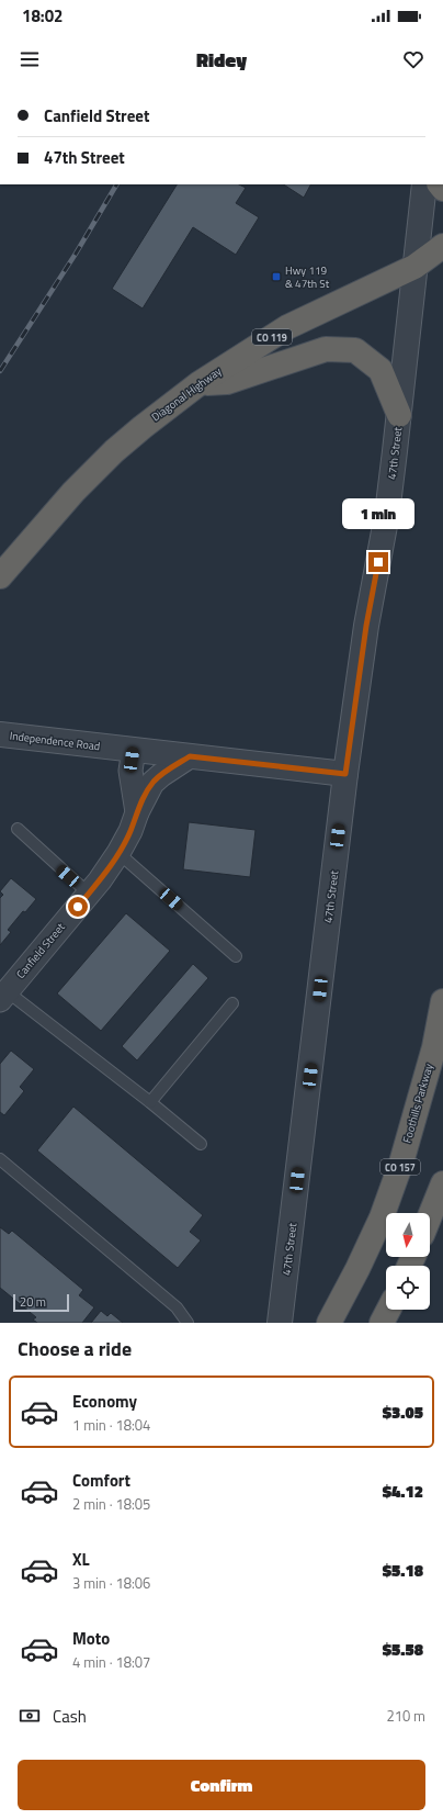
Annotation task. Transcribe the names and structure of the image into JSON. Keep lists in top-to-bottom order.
{
  "streets": {
    "highway": [
      "CO 119",
      "Diagonal Highway",
      "Foothills Parkway",
      "CO 157"
    ],
    "street": ["47th Street", "Independence Road", "Canfield Street"]
  },
  "crossings": [
    ["Diagonal Highway", "47th Street"],
    ["47th Street", "Independence Road"],
    ["Independence Road", "Canfield Street"]
  ],
  "places": {
    "transit": ["Hwy 119 & 47th St"]
  },
  "scale_bar": "20 m",
  "north": "bottom",
  "page": {
    "status": "18:02",
    "header": "Ridey",
    "banner": ["Canfield Street", "47th Street"],
    "bubble": "1 min",
    "scale": "20 m",
    "heading": "Choose a ride",
    "list": [
      {
        "name": "Economy",
        "note": "1 min · 18:04",
        "value": "$3.05"
      },
      {
        "name": "Comfort",
        "note": "2 min · 18:05",
        "value": "$4.12"
      },
      {
        "name": "XL",
        "note": "3 min · 18:06",
        "value": "$5.18"
      },
      {
        "name": "Moto",
        "note": "4 min · 18:07",
        "value": "$5.58"
      }
    ],
    "pay": ["Cash", "210 m"],
    "buttons": "Confirm"
  }
}
